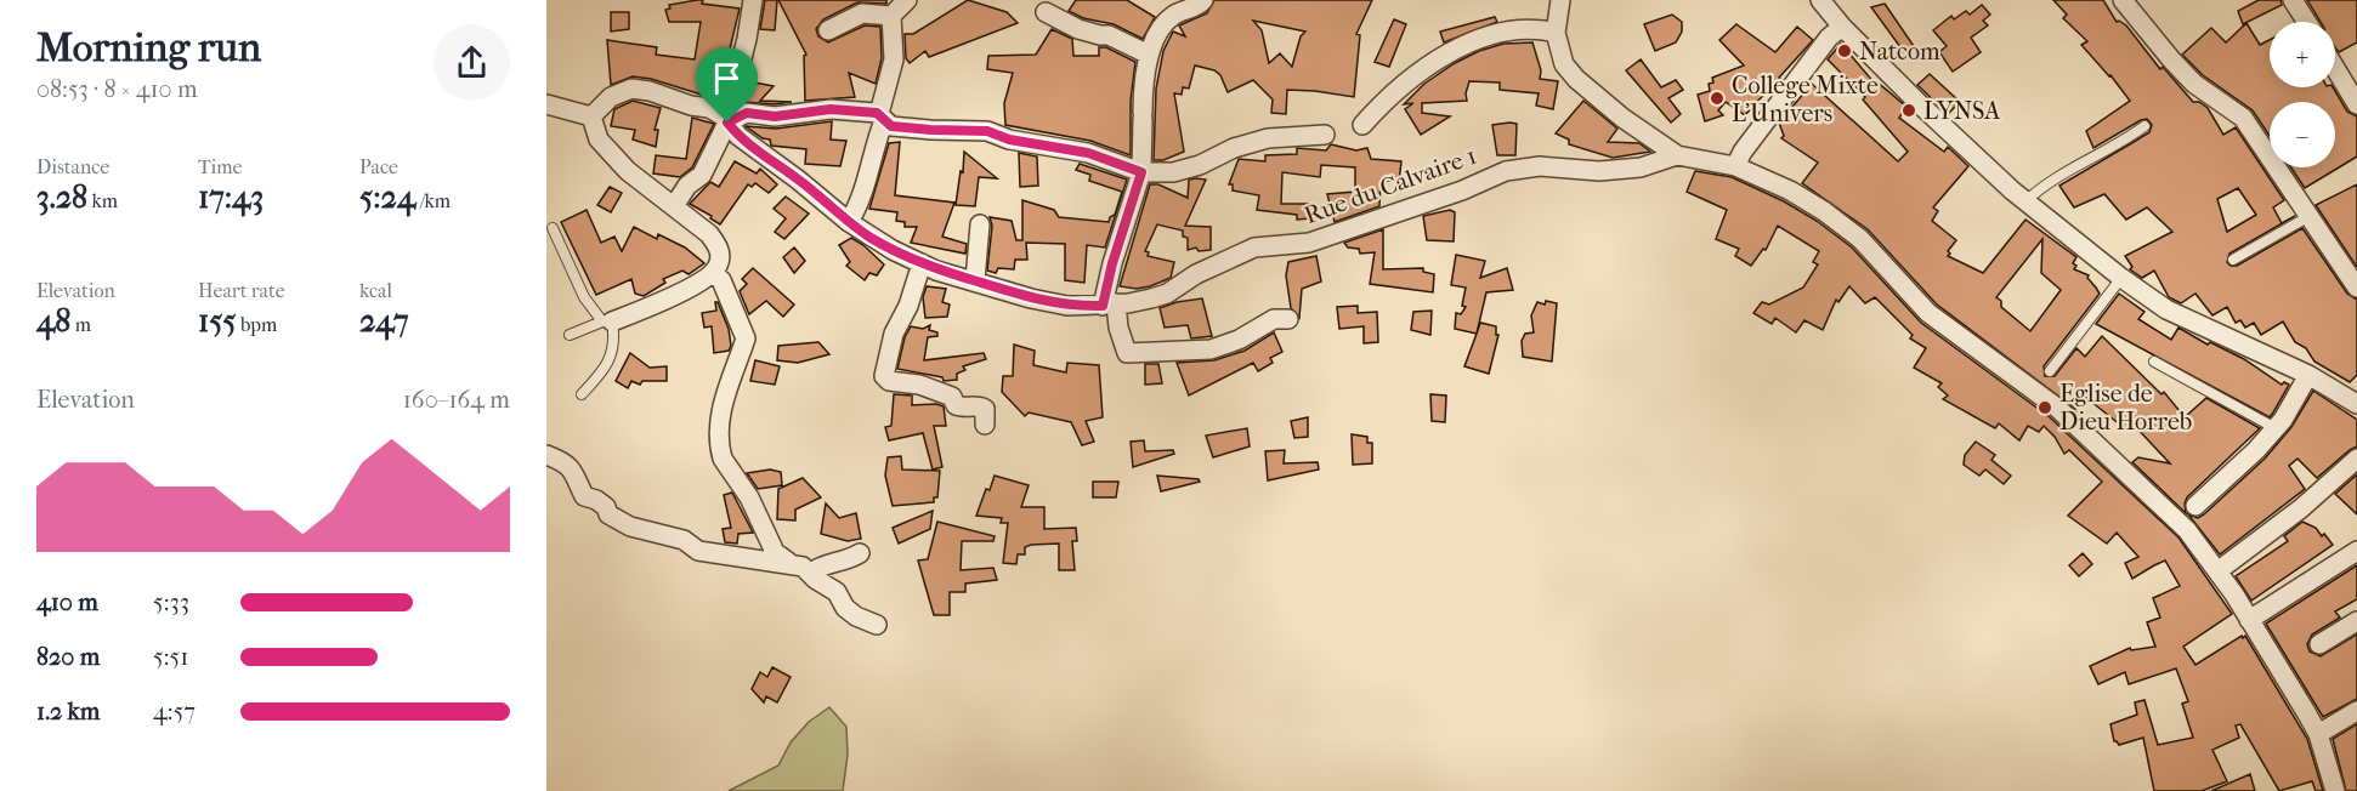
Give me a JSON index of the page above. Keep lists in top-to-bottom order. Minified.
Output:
{"streets":{"street":["Rue du Calvaire 1"]},"places":["Natcom","College Mixte L'Univers","LYNSA","Eglise de Dieu Horreb"],"page":{"heading":["Morning run","08:53 · 8 × 410 m"],"map_buttons":["+","−"],"stats":[["Distance","3.28 km"],["Time","17:43"],["Pace","5:24 /km"],["Elevation","48 m"],["Heart rate","155 bpm"],["kcal","247"]],"chart":["Elevation","160–164 m"],"list":[{"name":"410 m","note":"5:33"},{"name":"820 m","note":"5:51"},{"name":"1.2 km","note":"4:57"}]}}
